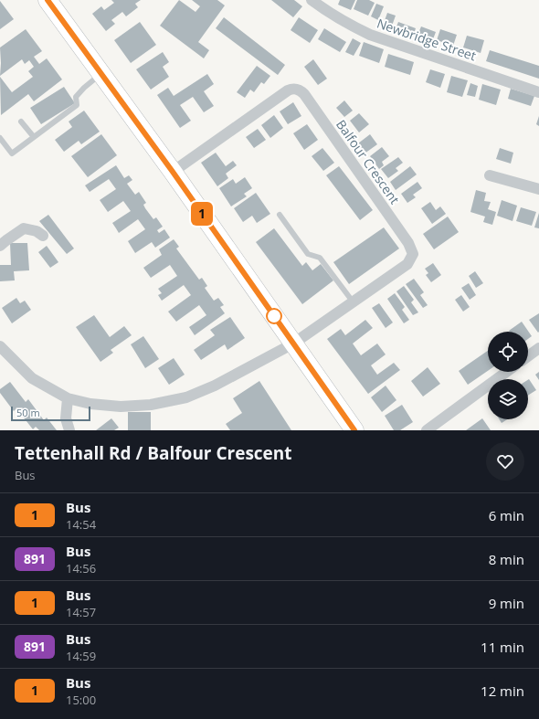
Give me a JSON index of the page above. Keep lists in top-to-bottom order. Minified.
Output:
{"streets":{"street":["Newbridge Street","Balfour Crescent"]},"lines":["bus line 1"],"scale_bar":"50 m","page":{"on_map":"1","scale":"50 m","heading":["Tettenhall Rd / Balfour Crescent","Bus"],"list":[{"mark":"1","name":"Bus","note":"14:54","value":"6 min"},{"mark":"891","name":"Bus","note":"14:56","value":"8 min"},{"mark":"1","name":"Bus","note":"14:57","value":"9 min"},{"mark":"891","name":"Bus","note":"14:59","value":"11 min"},{"mark":"1","name":"Bus","note":"15:00","value":"12 min"}]}}
